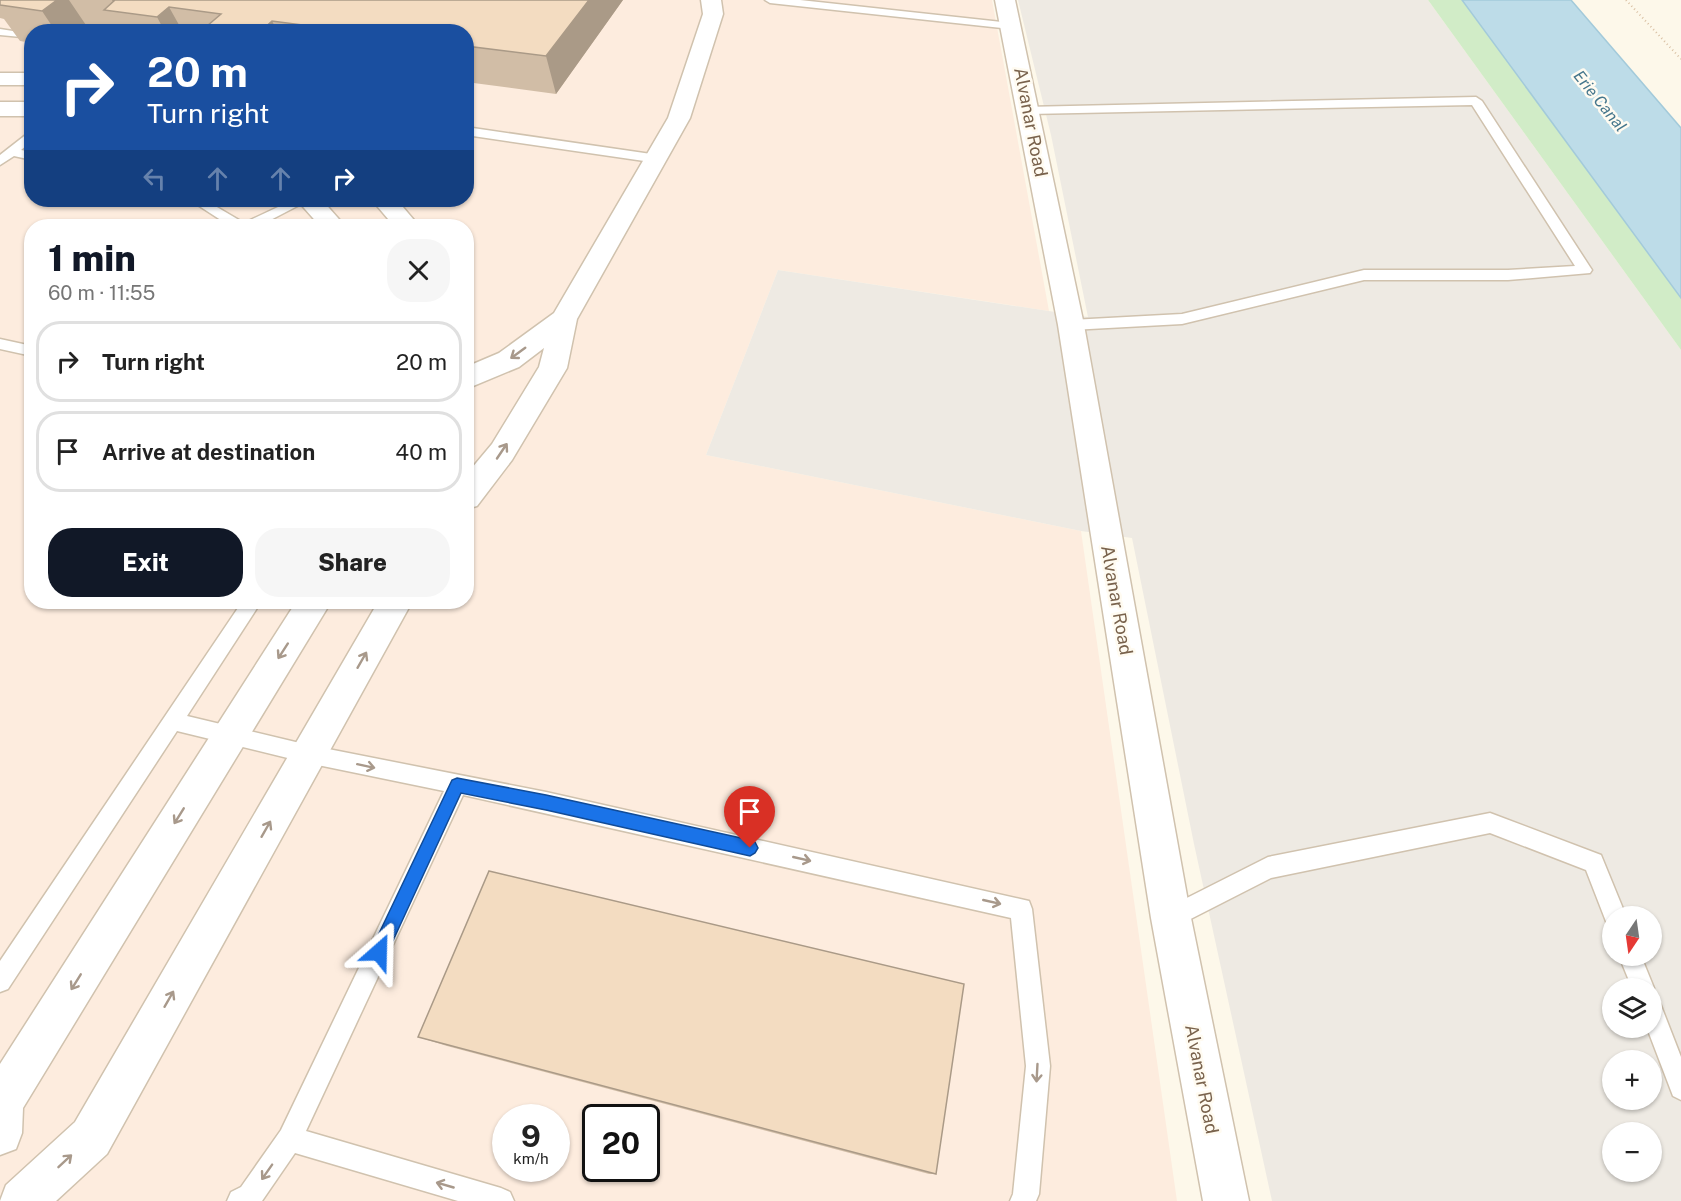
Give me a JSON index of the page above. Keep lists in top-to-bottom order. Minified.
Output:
{"streets":{"street":["Alvanar Road"]},"water":["Erie Canal"],"north":"bottom","page":{"turn":["20 m","Turn right"],"heading":["1 min","60 m · 11:55"],"list":[{"name":"Turn right","value":"20 m"},{"name":"Arrive at destination","value":"40 m"}],"buttons":["Exit","Share"],"map_buttons":["+","−"],"speed":"9 km/h","limit":"20"}}
